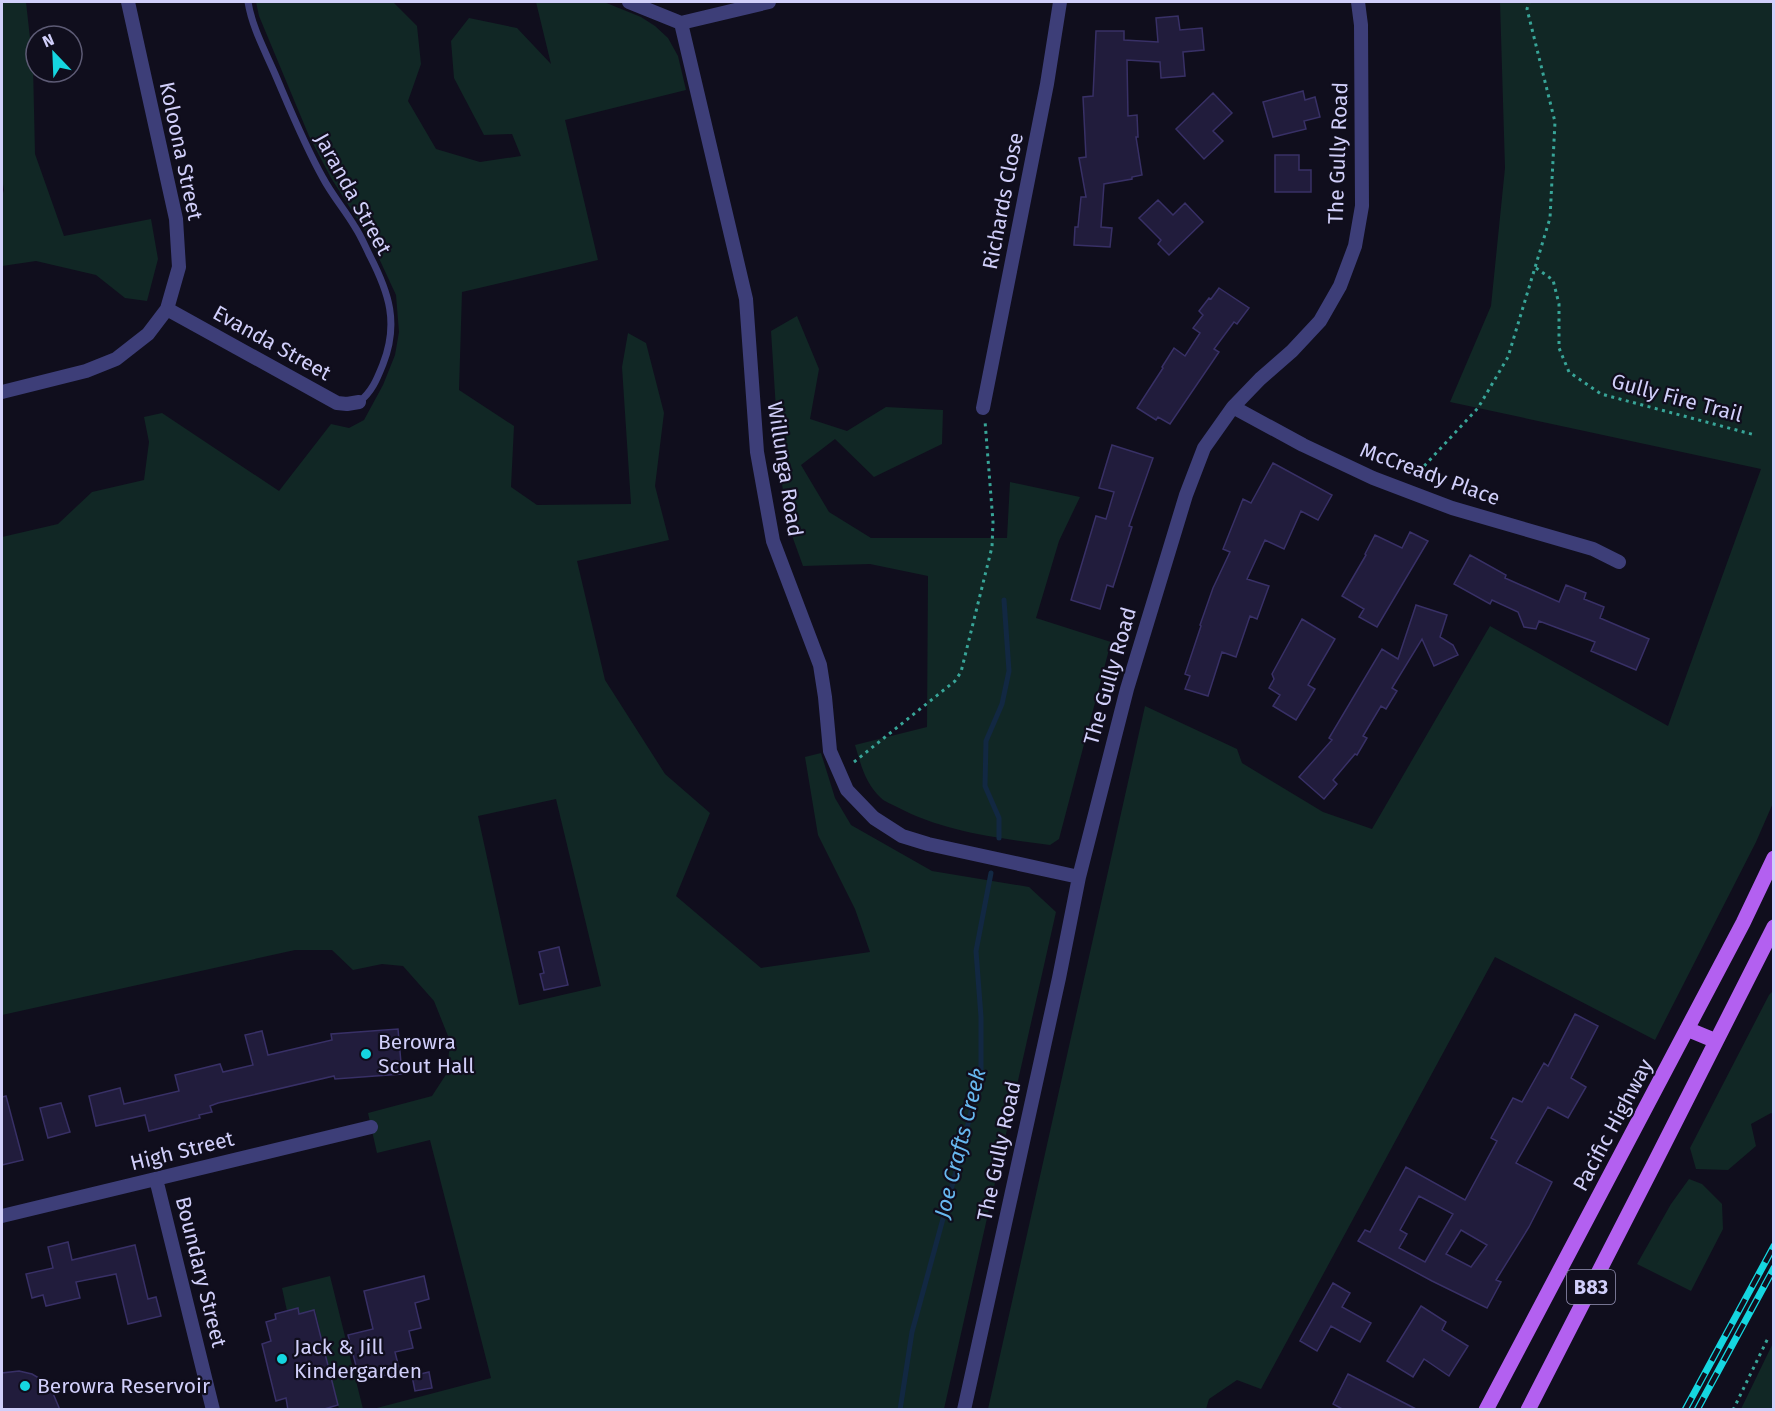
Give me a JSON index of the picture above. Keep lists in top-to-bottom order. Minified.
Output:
{"streets":{"main road":["Pacific Highway","B83"],"street":["Koloona Street","The Gully Road","Richards Close","Evanda Street","Willunga Road","McCready Place","High Street","Boundary Street"],"lane":["Jaranda Street"],"path":["Gully Fire Trail"]},"crossings":[["Koloona Street","Evanda Street"],["The Gully Road","Willunga Road"],["The Gully Road","McCready Place"],["Jaranda Street","Evanda Street"],["High Street","Boundary Street"]],"water":["Joe Crafts Creek"],"places":["Berowra Scout Hall","Jack & Jill Kindergarden","Berowra Reservoir"],"north":"top left"}
